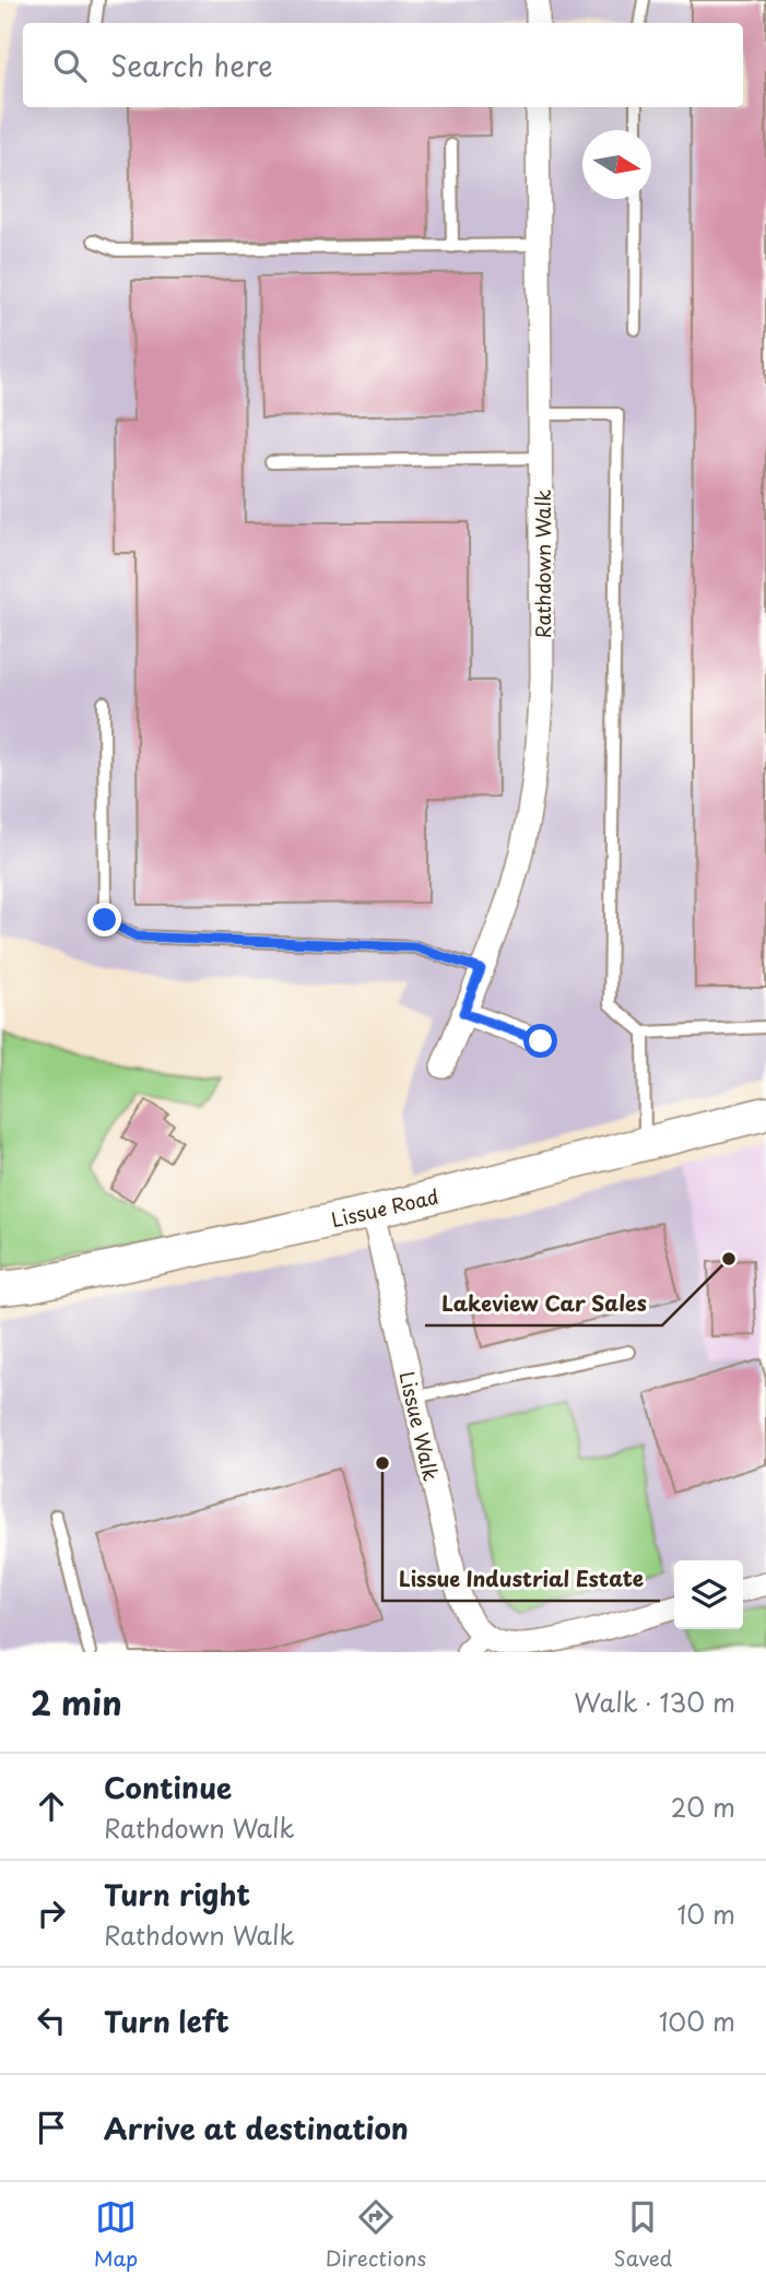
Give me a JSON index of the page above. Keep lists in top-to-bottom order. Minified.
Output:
{"streets":{"street":["Rathdown Walk","Lissue Road","Lissue Walk"]},"crossings":[["Lissue Road","Lissue Walk"]],"places":["Lakeview Car Sales","Lissue Industrial Estate"],"north":"right","page":{"search":"Search here","heading":["2 min","Walk · 130 m"],"list":[["Continue","Rathdown Walk","20 m"],["Turn right","Rathdown Walk","10 m"],["Turn left","100 m"],"Arrive at destination"],"nav":["Map","Directions","Saved"]}}
